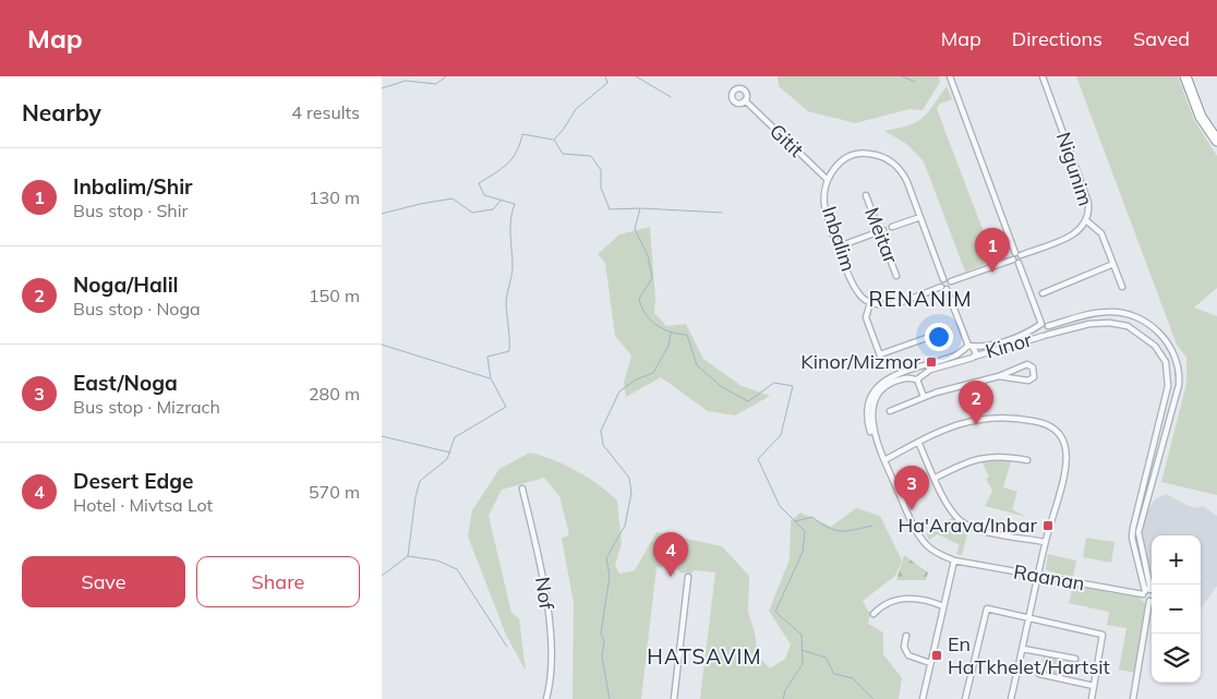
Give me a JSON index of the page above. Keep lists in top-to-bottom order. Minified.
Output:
{"streets":{"street":["Gitit","Nigunim","Meitar","Inbalim","Kinor","Raanan","Nof"]},"crossings":[["Gitit","Inbalim"],["Kinor","Raanan"]],"districts":["RENANIM","HATSAVIM"],"places":{"transit":["Kinor/Mizmor","Ha'Arava/Inbar","En HaTkhelet/Hartsit"]},"page":{"header":"Map","nav":["Map","Directions","Saved"],"heading":["Nearby","4 results"],"list":[{"mark":"1","name":"Inbalim/Shir","note":"Bus stop · Shir","value":"130 m"},{"mark":"2","name":"Noga/Halil","note":"Bus stop · Noga","value":"150 m"},{"mark":"3","name":"East/Noga","note":"Bus stop · Mizrach","value":"280 m"},{"mark":"4","name":"Desert Edge","note":"Hotel · Mivtsa Lot","value":"570 m"}],"pins":["1","2","3","4"],"map_buttons":["+","−"],"buttons":["Save","Share"]}}
